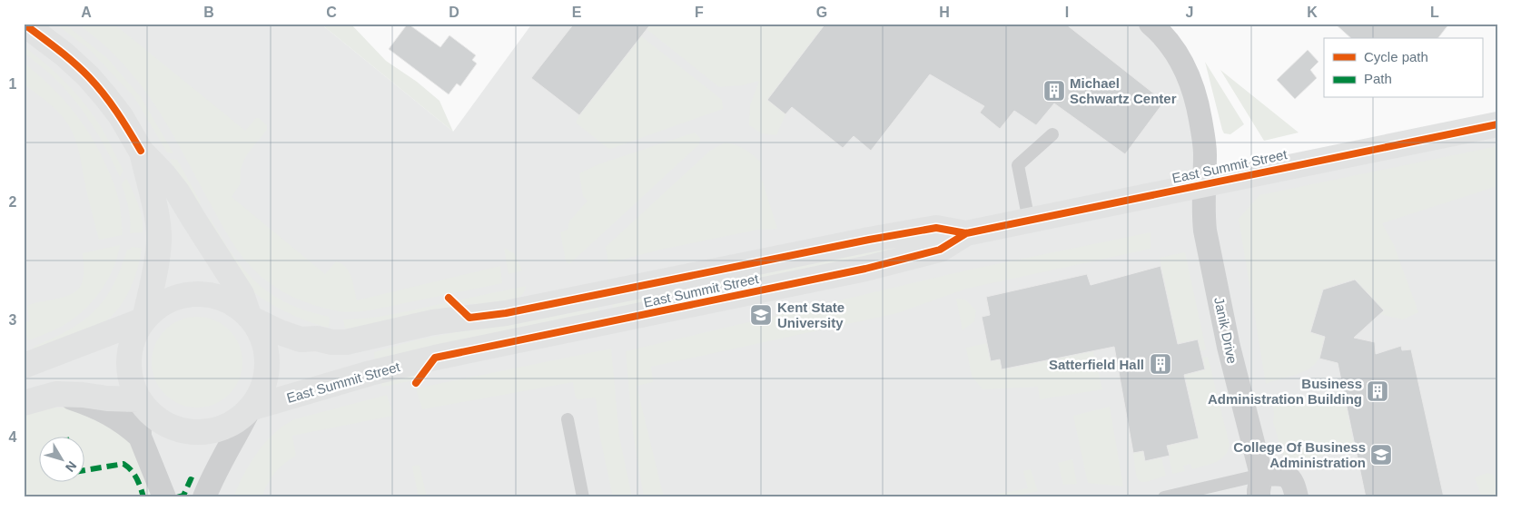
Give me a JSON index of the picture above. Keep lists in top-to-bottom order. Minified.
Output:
{"streets":{"main road":["East Summit Street"],"street":["Janik Drive"]},"crossings":[["East Summit Street","Janik Drive"]],"places":{"building":["Michael Schwartz Center","Satterfield Hall","Business Administration Building"],"school or university":["Kent State University","College Of Business Administration"]},"legend":["Cycle path","Path"],"north":"bottom right","grid":{"columns":["A","B","C","D","E","F","G","H","I","J","K","L"],"rows":["1","2","3","4"]}}
